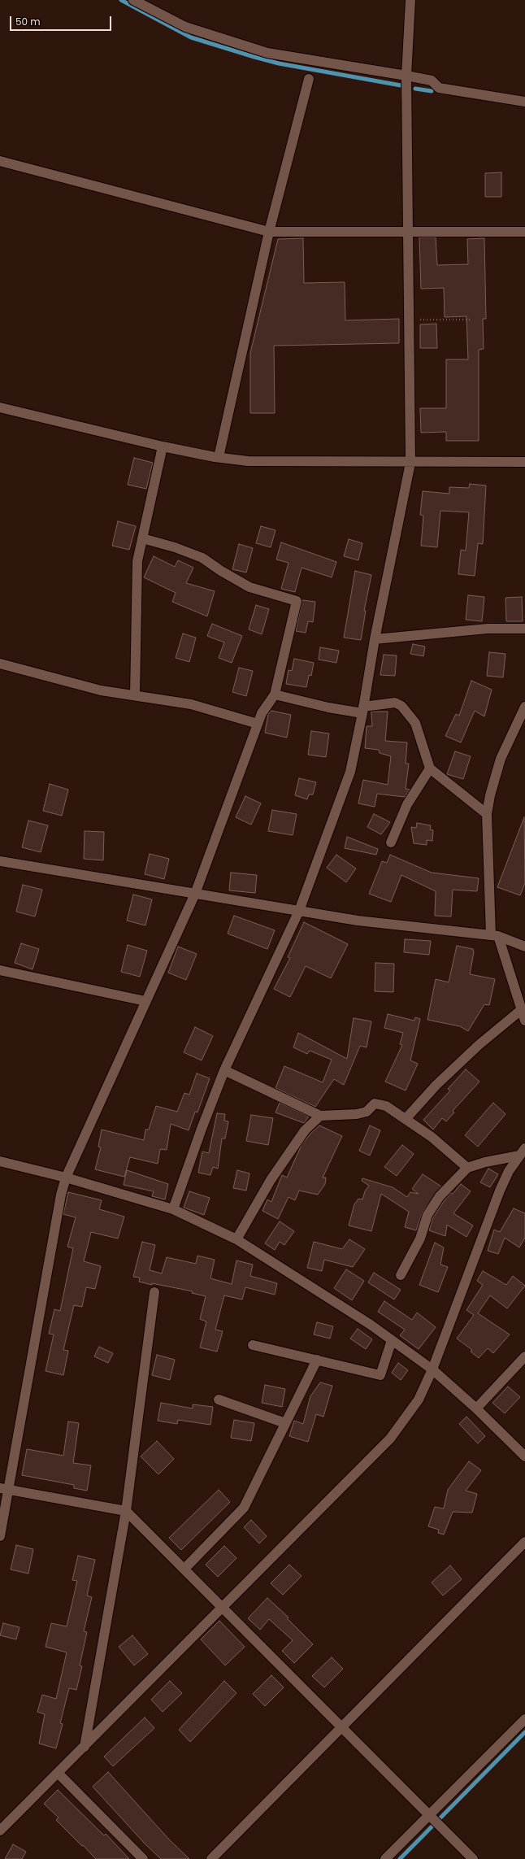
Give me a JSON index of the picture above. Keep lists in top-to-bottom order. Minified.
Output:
{"scale_bar":"50 m"}
